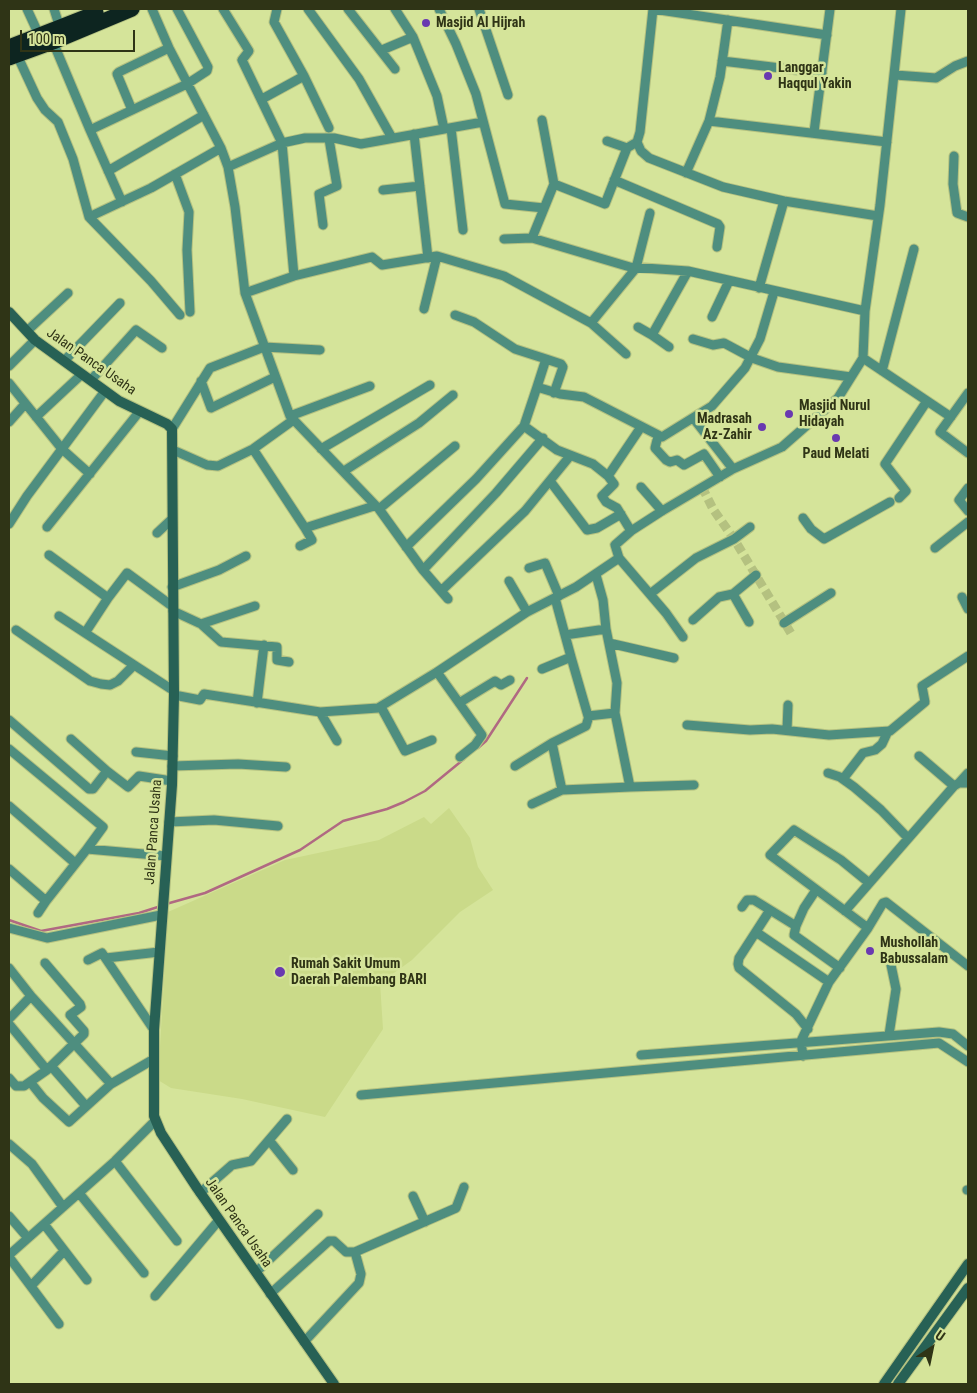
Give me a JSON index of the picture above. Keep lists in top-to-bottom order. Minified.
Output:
{"streets":{"street":["Jalan Panca Usaha"]},"places":["Masjid Al Hijrah","Langgar Haqqul Yakin","Masjid Nurul Hidayah","Madrasah Az-Zahir","Paud Melati","Mushollah Babussalam","Rumah Sakit Umum Daerah Palembang BARI"],"scale_bar":"100 m","north":"top right"}
